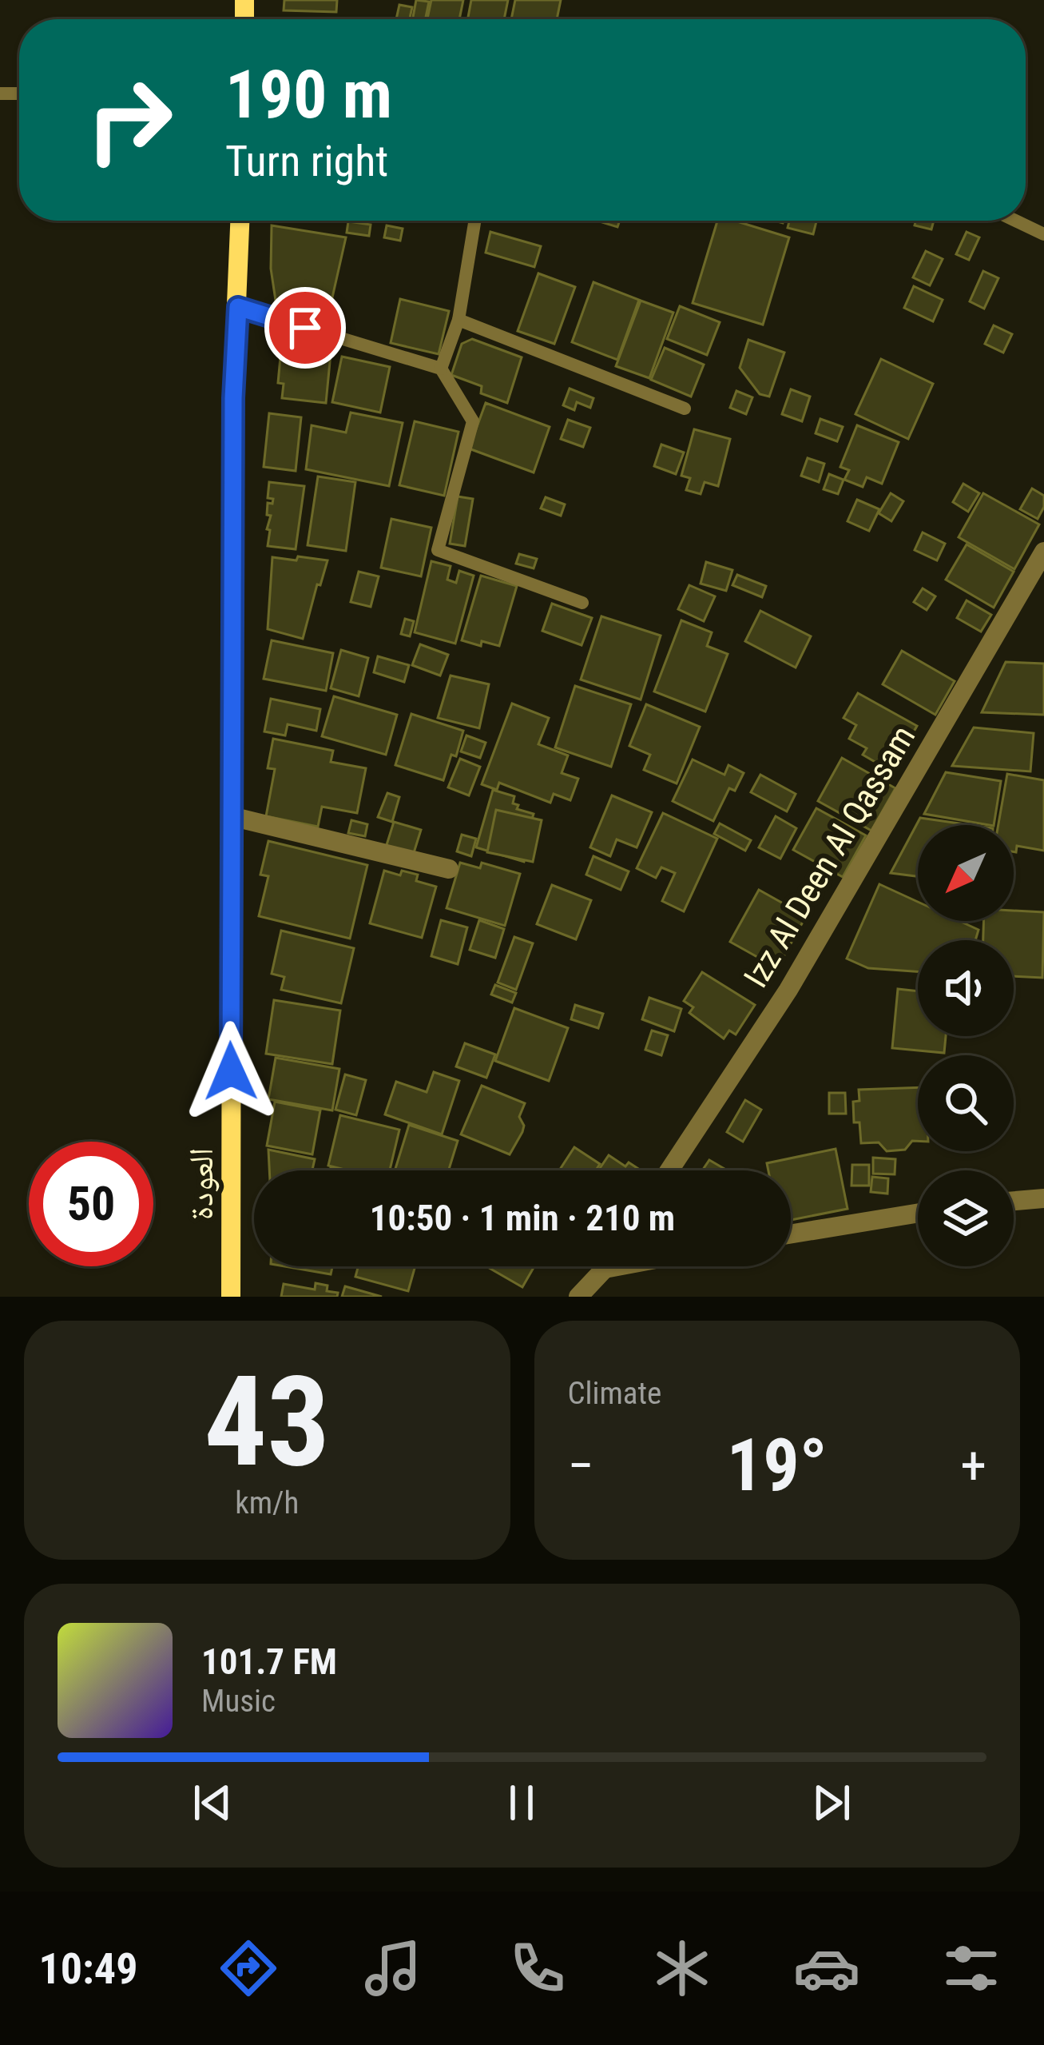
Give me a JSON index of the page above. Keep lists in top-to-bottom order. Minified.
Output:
{"streets":{"main road":["العودة"],"street":["Izz Al Deen Al Qassam"]},"north":"bottom left","page":{"turn":["190 m","Turn right"],"limit":"50","trip":"10:50 · 1 min · 210 m","tile":[["43","km/h"],"Climate"],"heat":["−","19°","+"],"song":["101.7 FM","Music"],"tabs":"10:49"}}
